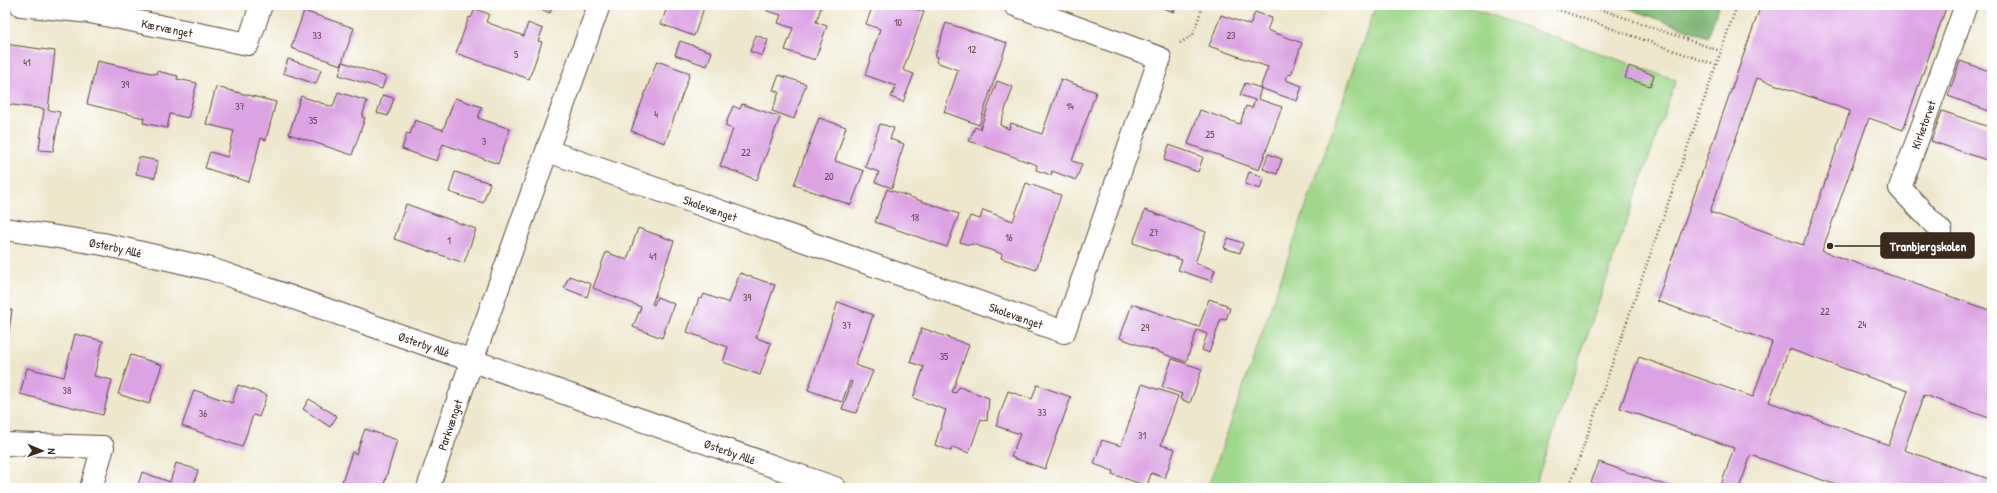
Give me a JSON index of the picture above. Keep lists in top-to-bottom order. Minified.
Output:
{"streets":{"street":["Kærvænget","Kirketorvet","Skolevænget","Østerby Allé","Parkvænget"]},"crossings":[["Østerby Allé","Parkvænget"]],"places":["Tranbjergskolen"],"house_numbers":["10","33","23","12","5","41","39","37","14","4","35","25","3","22","20","18","27","16","1","41","39","22","24","37","29","35","38","33","36","31"],"north":"right"}
